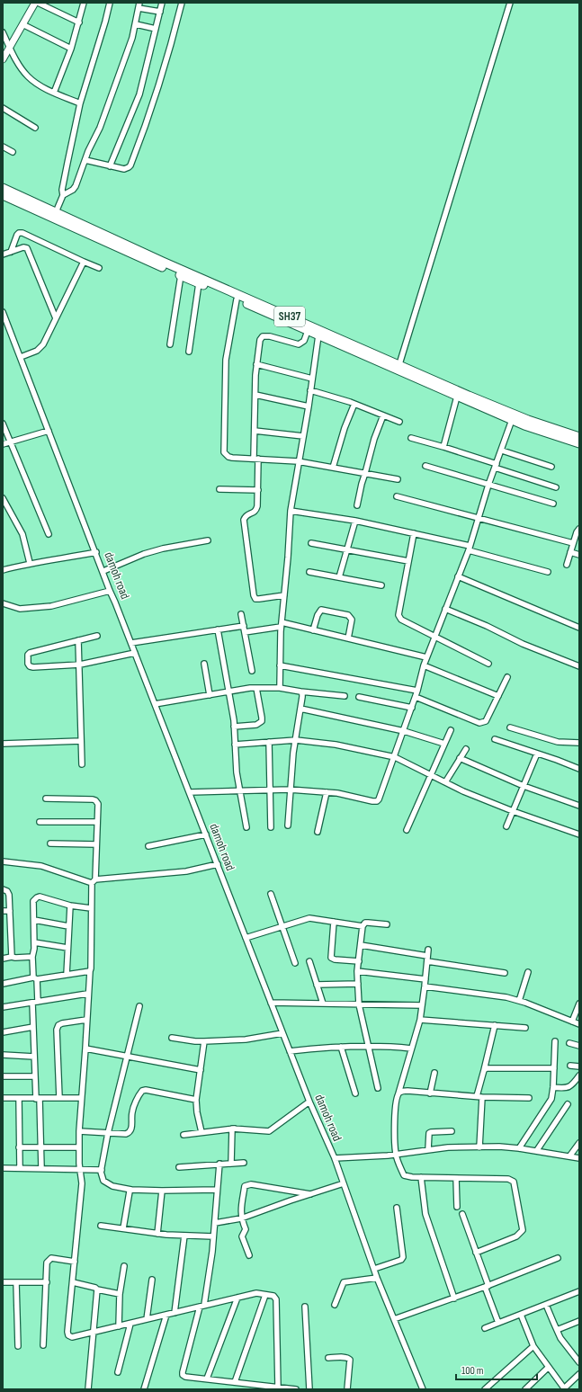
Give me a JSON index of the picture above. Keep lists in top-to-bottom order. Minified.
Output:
{"streets":{"main road":["SH37"],"street":["damoh road"]},"scale_bar":"100 m"}
